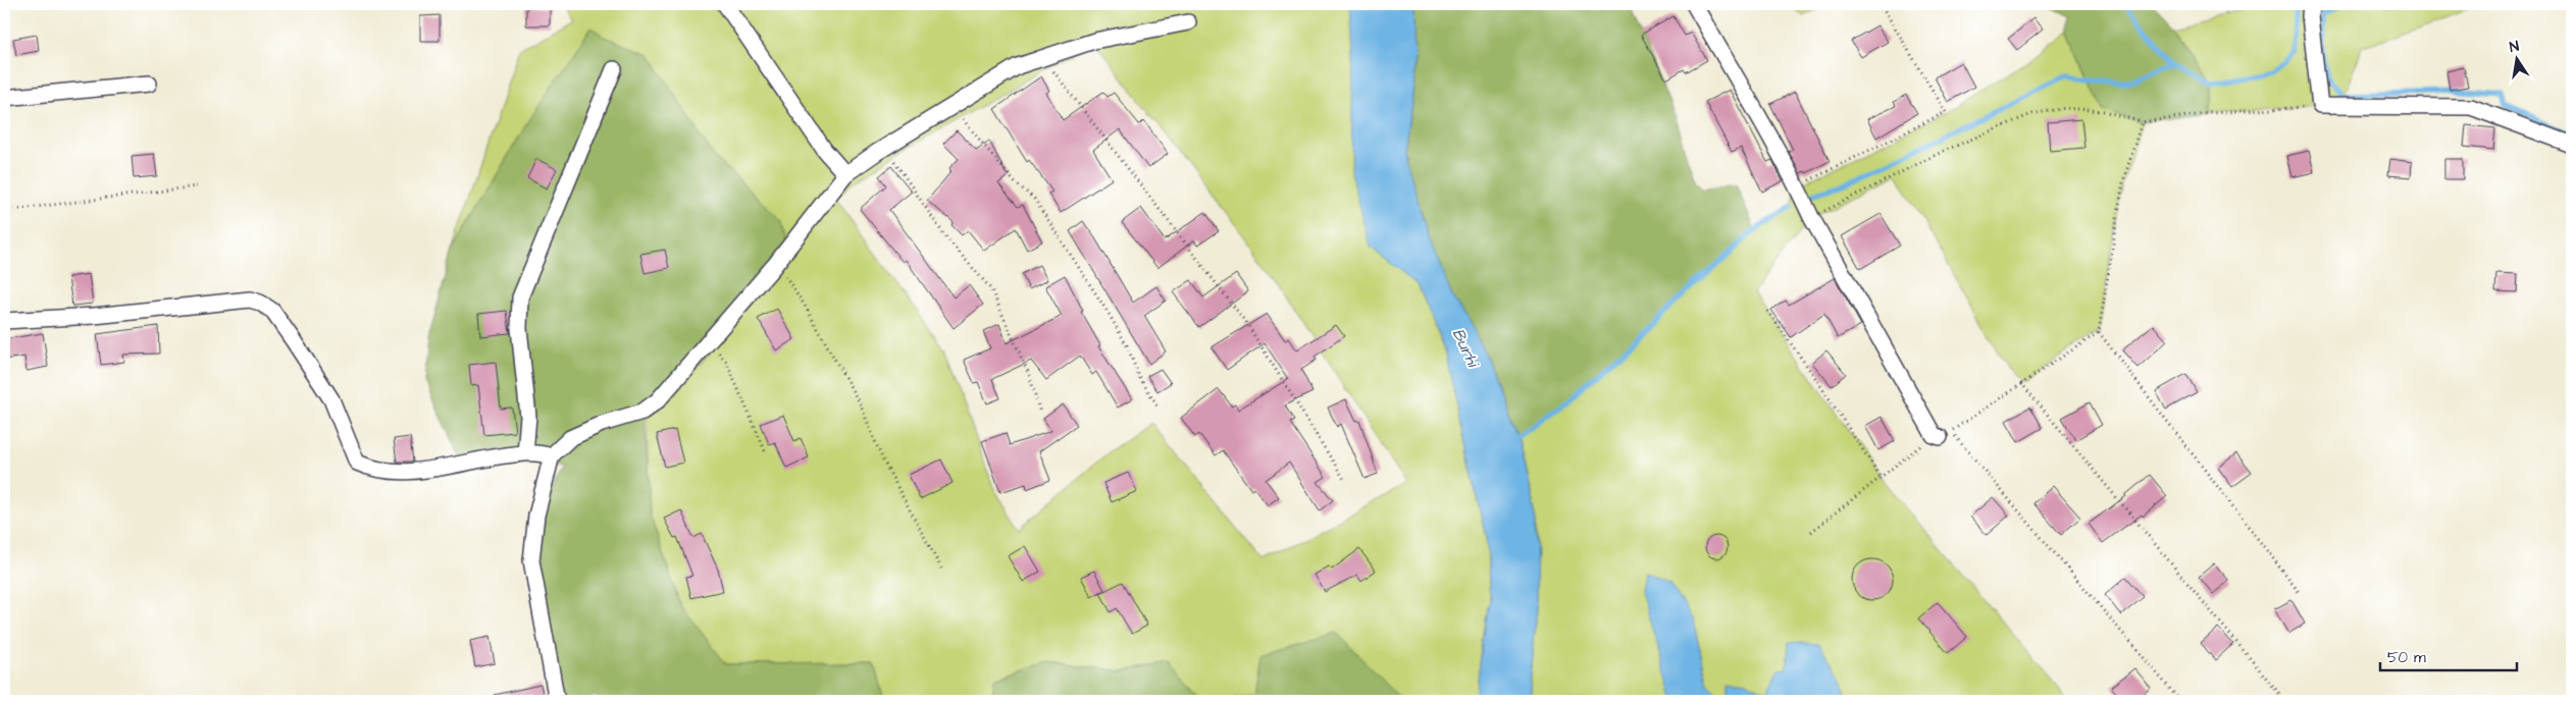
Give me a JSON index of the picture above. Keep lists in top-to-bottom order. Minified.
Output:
{"water":["Burhi"],"scale_bar":"50 m","north":"top"}
